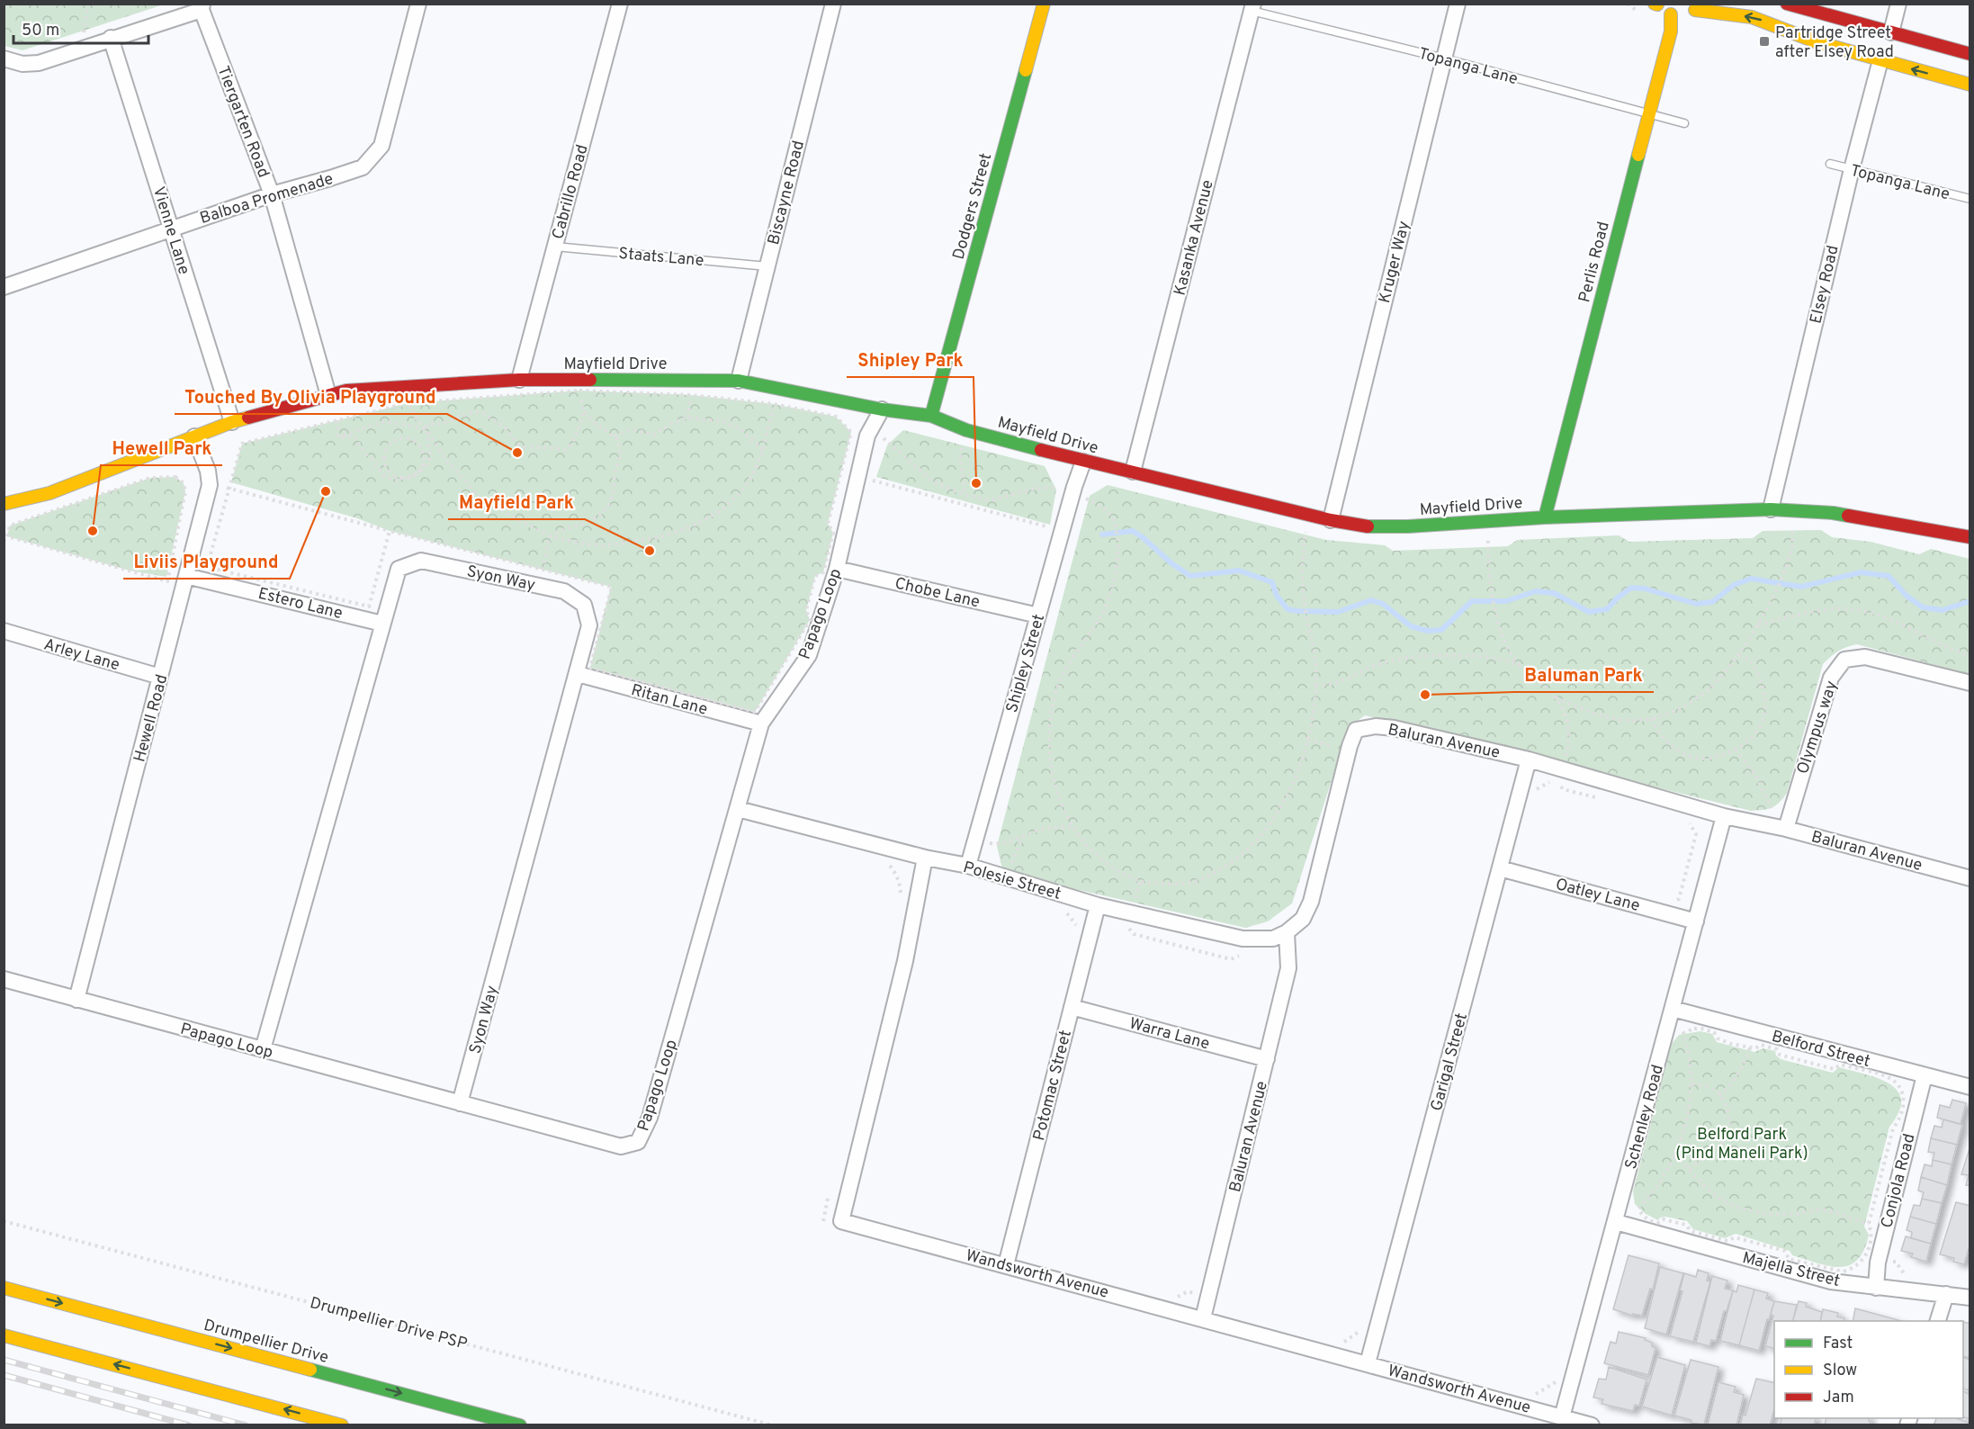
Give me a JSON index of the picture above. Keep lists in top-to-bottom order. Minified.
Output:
{"streets":{"street":["Tiergarten Road","Cabrillo Road","Biscayne Road","Balboa Promenade","Dodgers Street","Vienne Lane","Kasanka Avenue","Kruger Way","Perlis Road","Elsey Road","Mayfield Drive","Syon Way","Chobe Lane","Estero Lane","Papago Loop","Arley Lane","Shipley Street","Ritan Lane","Hewell Road","Olympus way","Baluran Avenue","Polesie Street","Oatley Lane","Warra Lane","Belford Street","Garigal Street","Potomac Street","Schenley Road","Conjola Road","Majella Street","Wandsworth Avenue","Drumpellier Drive"],"lane":["Topanga Lane","Staats Lane"],"path":["Drumpellier Drive PSP"]},"crossings":[["Topanga Lane","Kasanka Avenue"],["Topanga Lane","Kruger Way"],["Topanga Lane","Perlis Road"],["Topanga Lane","Elsey Road"],["Tiergarten Road","Balboa Promenade"],["Tiergarten Road","Mayfield Drive"],["Cabrillo Road","Staats Lane"],["Cabrillo Road","Mayfield Drive"],["Biscayne Road","Staats Lane"],["Biscayne Road","Mayfield Drive"],["Balboa Promenade","Vienne Lane"],["Dodgers Street","Mayfield Drive"],["Vienne Lane","Mayfield Drive"],["Kasanka Avenue","Mayfield Drive"],["Kruger Way","Mayfield Drive"],["Perlis Road","Mayfield Drive"],["Elsey Road","Mayfield Drive"],["Mayfield Drive","Papago Loop"],["Mayfield Drive","Shipley Street"],["Mayfield Drive","Hewell Road"],["Syon Way","Estero Lane"],["Syon Way","Papago Loop"],["Syon Way","Ritan Lane"],["Chobe Lane","Papago Loop"],["Chobe Lane","Shipley Street"],["Estero Lane","Hewell Road"],["Papago Loop","Ritan Lane"],["Papago Loop","Hewell Road"],["Papago Loop","Polesie Street"],["Arley Lane","Hewell Road"],["Shipley Street","Polesie Street"],["Olympus way","Baluran Avenue"],["Baluran Avenue","Polesie Street"],["Baluran Avenue","Warra Lane"],["Baluran Avenue","Garigal Street"],["Baluran Avenue","Schenley Road"],["Baluran Avenue","Wandsworth Avenue"],["Polesie Street","Potomac Street"],["Polesie Street","Wandsworth Avenue"],["Oatley Lane","Garigal Street"],["Oatley Lane","Schenley Road"],["Warra Lane","Potomac Street"],["Belford Street","Schenley Road"],["Belford Street","Conjola Road"],["Garigal Street","Wandsworth Avenue"],["Potomac Street","Wandsworth Avenue"],["Schenley Road","Majella Street"],["Schenley Road","Wandsworth Avenue"],["Conjola Road","Majella Street"]],"parks":["Belford Park (Pind Maneli Park)"],"places":{"transit":["Partridge Street after Elsey Road"],"other":["Touched By Olivia Playground","Shipley Park","Liviis Playground","Hewell Park","Mayfield Park","Baluman Park"]},"legend":["Fast","Slow","Jam"],"scale_bar":"50 m"}
